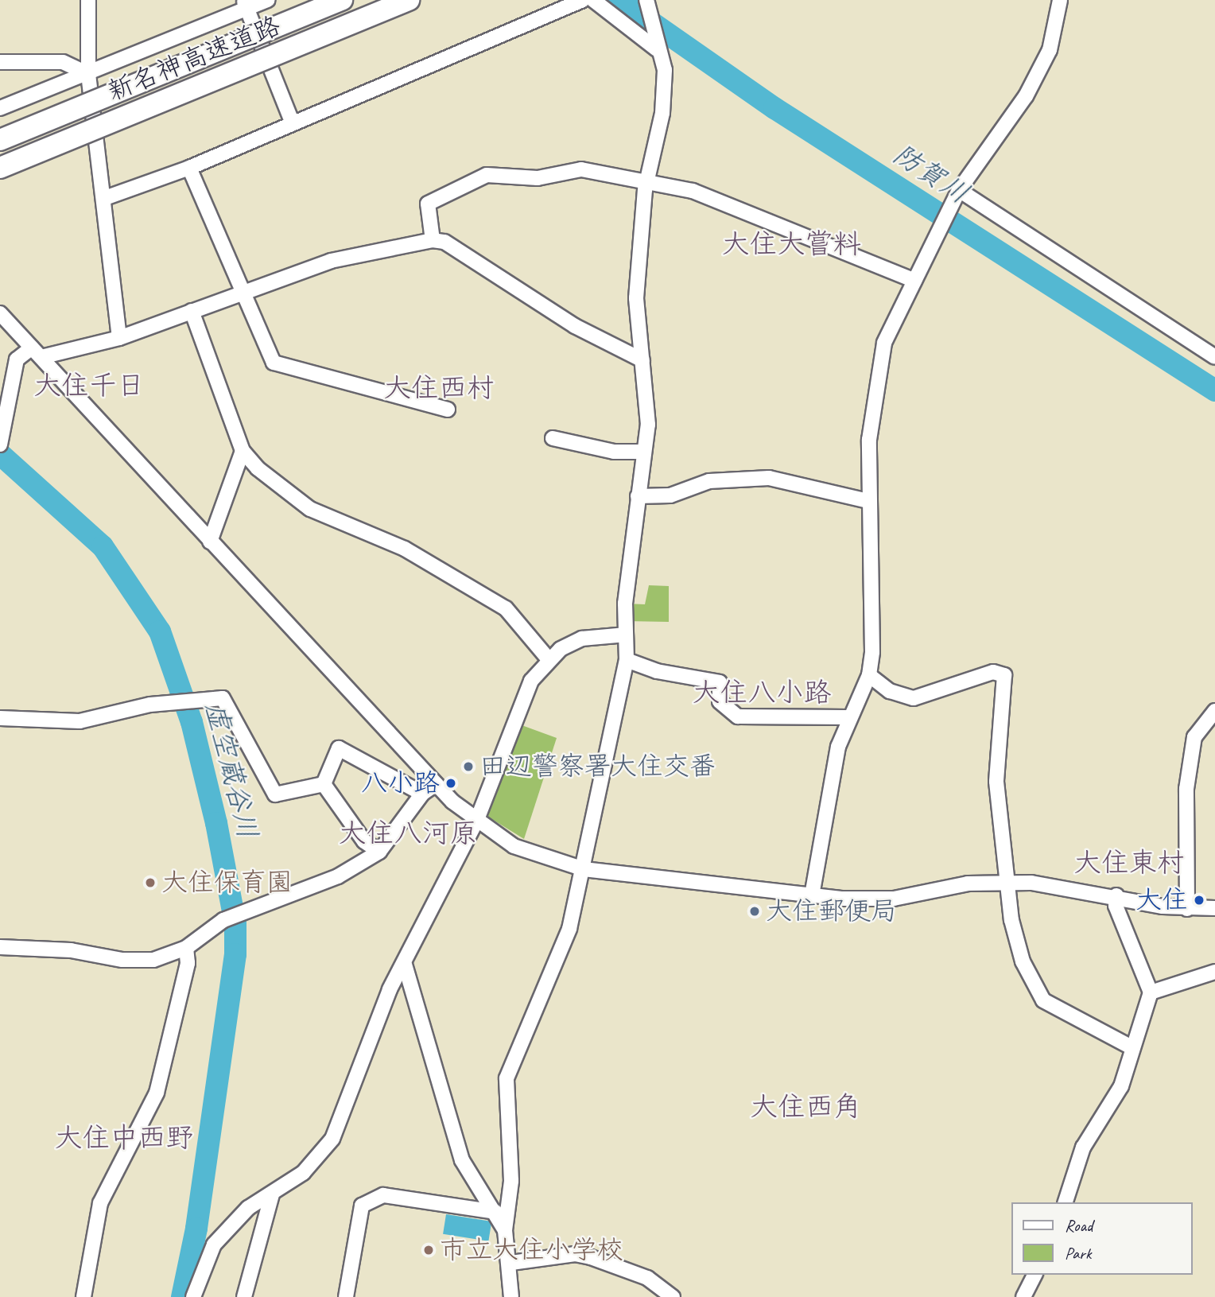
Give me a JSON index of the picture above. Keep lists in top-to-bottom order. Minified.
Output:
{"streets":{"highway":["新名神高速道路"]},"districts":["大住大嘗料","大住千日","大住西村","大住八小路","大住八河原","大住東村","大住西角","大住中西野"],"water":["防賀川","虚空蔵谷川"],"places":["田辺警察署大住交番","八小路","大住保育園","大住","大住郵便局","市立大住小学校"],"legend":["Road","Park"]}
